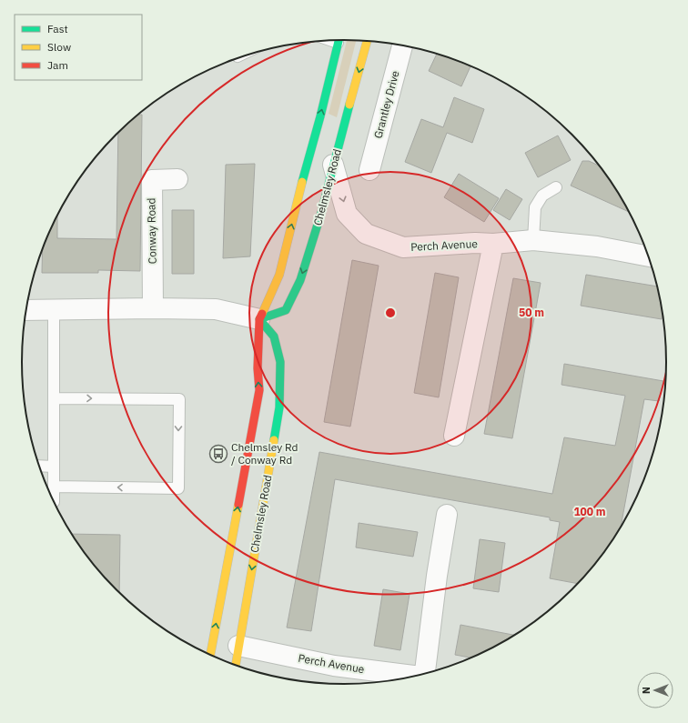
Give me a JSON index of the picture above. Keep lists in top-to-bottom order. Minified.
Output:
{"streets":{"street":["Grantley Drive","Chelmsley Road","Conway Road","Perch Avenue"]},"crossings":[["Chelmsley Road","Perch Avenue"]],"places":{"bus stop":["Chelmsley Rd / Conway Rd"]},"legend":["Fast","Slow","Jam"],"north":"left","rings":["50 m","100 m"]}
